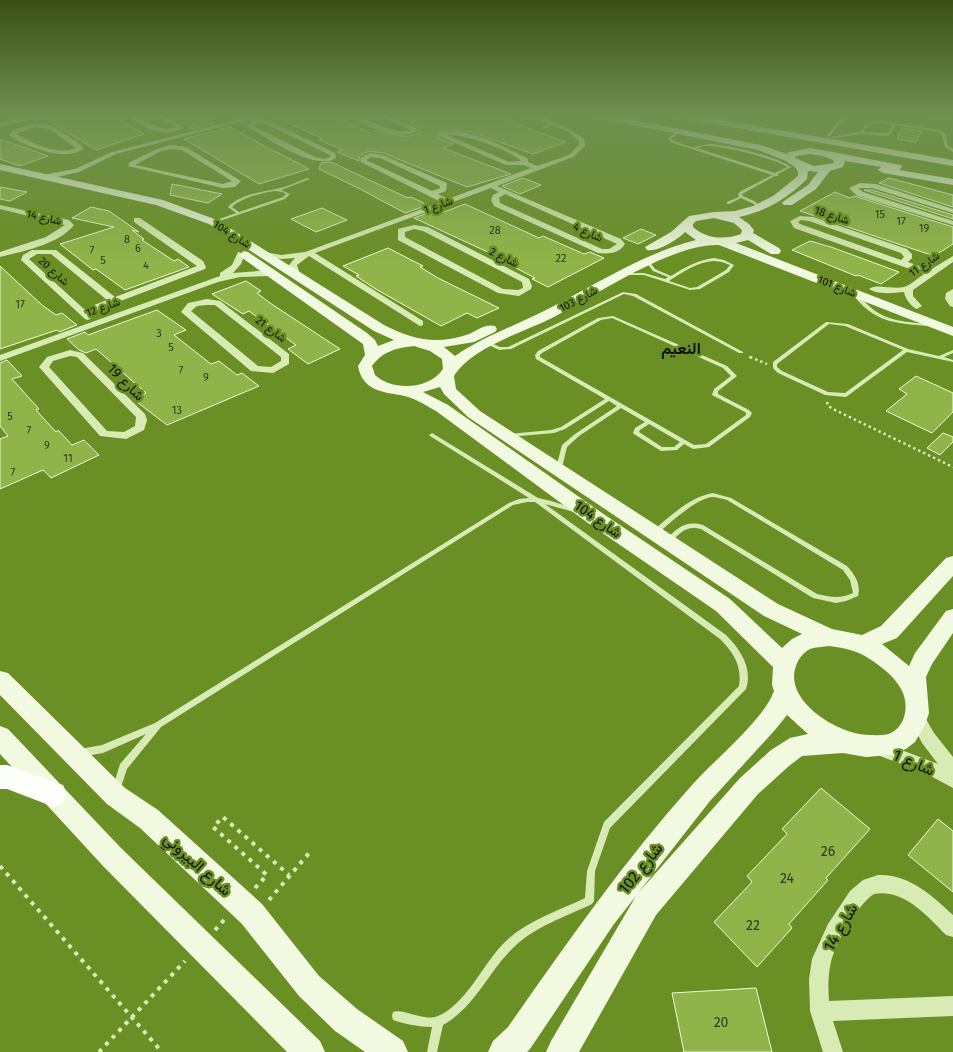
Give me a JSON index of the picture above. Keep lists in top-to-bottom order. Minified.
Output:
{"streets":{"street":["شارع 1","شارع 18","شارع 14","شارع 4","شارع 104","شارع 2","شارع 11","شارع 20","شارع 101","شارع 103","شارع 12","شارع 21","شارع 19","شارع البيروني","شارع 102"]},"crossings":[["شارع 1","شارع 4"],["شارع 1","شارع 104"],["شارع 1","شارع 2"],["شارع 1","شارع 102"],["شارع 18","شارع 11"],["شارع 104","شارع 103"],["شارع 104","شارع 12"],["شارع 104","شارع 102"],["شارع 11","شارع 101"],["شارع 20","شارع 12"],["شارع 101","شارع 103"]],"districts":["النعيم"],"house_numbers":["15","17","19","28","8","6","7","22","5","4","17","3","5","7","9","13","5","7","9","11","7","26","24","22","20"]}
